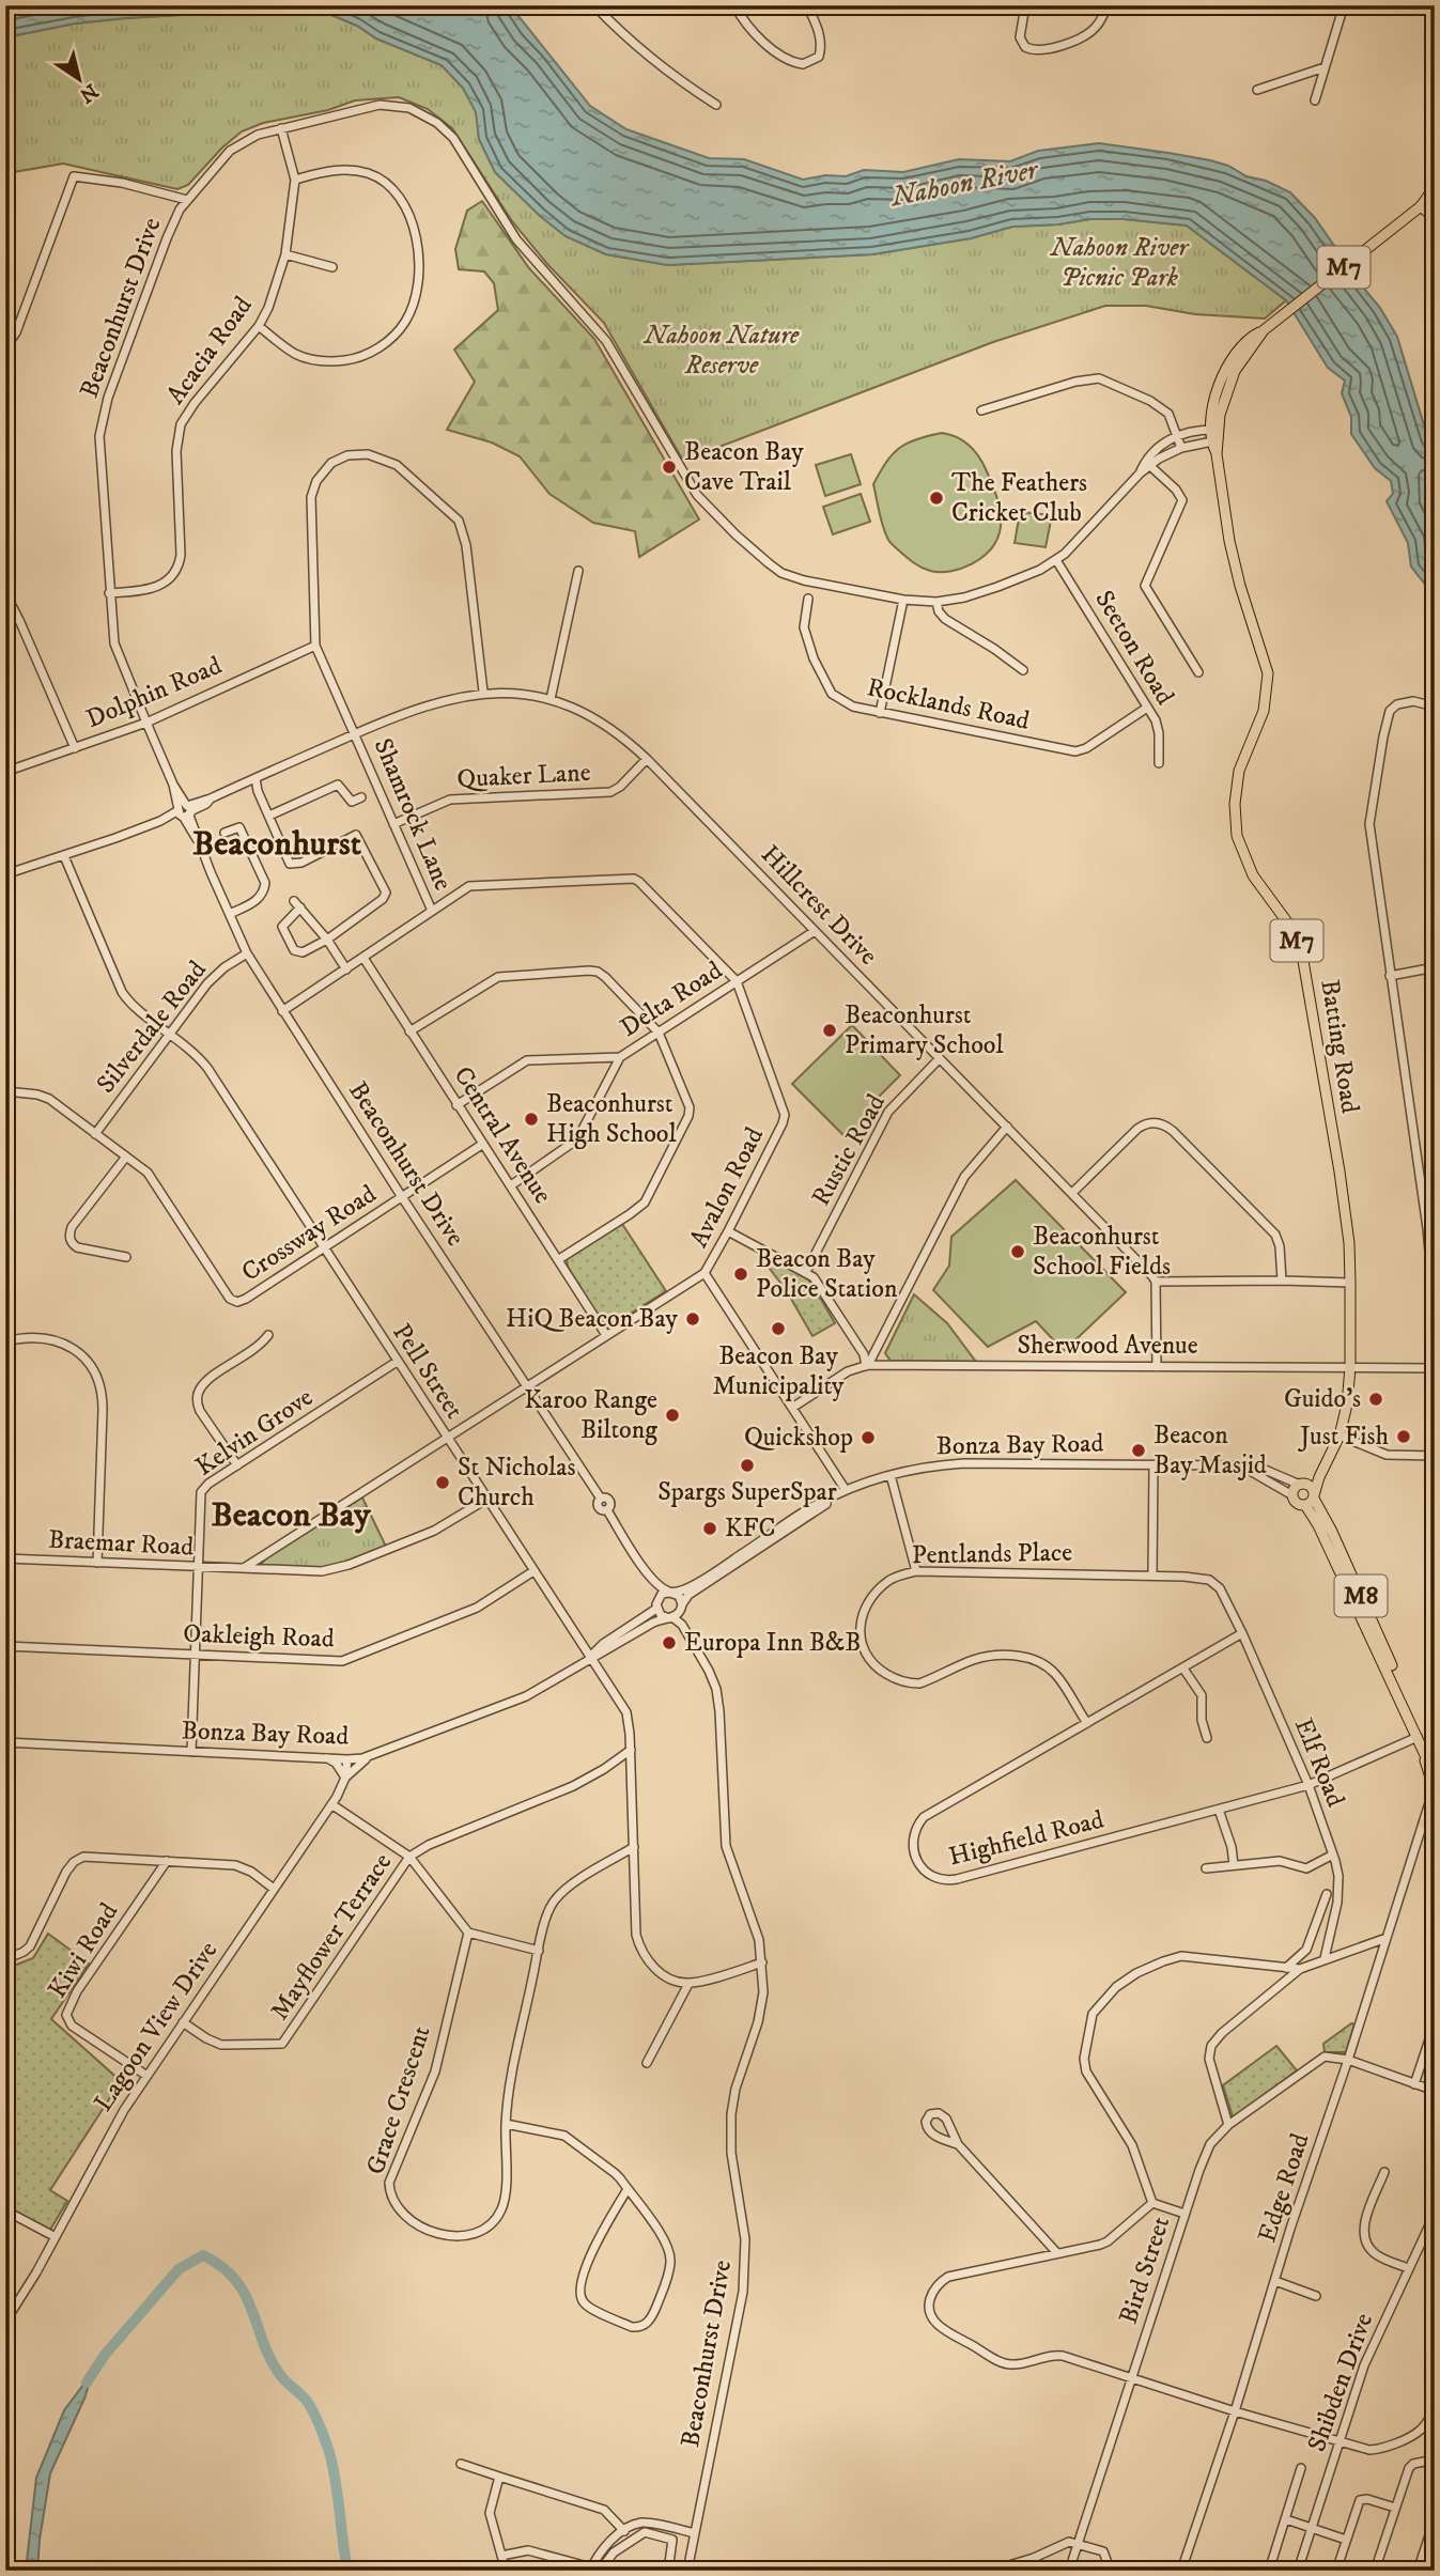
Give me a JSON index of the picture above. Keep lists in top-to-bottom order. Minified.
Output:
{"streets":{"main road":["M7","Batting Road","M8"],"street":["Beaconhurst Drive","Acacia Road","Seeton Road","Dolphin Road","Rocklands Road","Quaker Lane","Shamrock Lane","Hillcrest Drive","Delta Road","Silverdale Road","Central Avenue","Rustic Road","Avalon Road","Crossway Road","Sherwood Avenue","Pell Street","Kelvin Grove","Bonza Bay Road","Braemar Road","Pentlands Place","Oakleigh Road","Elf Road","Highfield Road","Mayflower Terrace","Kiwi Road","Lagoon View Drive","Grace Crescent","Edge Road","Bird Street","Shibden Drive"]},"crossings":[["M7","Beaconhurst Drive"],["M7","Batting Road"],["Beaconhurst Drive","Acacia Road"],["Beaconhurst Drive","Seeton Road"],["Beaconhurst Drive","Dolphin Road"],["Beaconhurst Drive","Hillcrest Drive"],["Beaconhurst Drive","Silverdale Road"],["Beaconhurst Drive","Batting Road"],["Beaconhurst Drive","Avalon Road"],["Beaconhurst Drive","Crossway Road"],["Beaconhurst Drive","Bonza Bay Road"],["Seeton Road","Rocklands Road"],["Dolphin Road","Shamrock Lane"],["Quaker Lane","Shamrock Lane"],["Quaker Lane","Hillcrest Drive"],["Shamrock Lane","Hillcrest Drive"],["Shamrock Lane","Avalon Road"],["Hillcrest Drive","Delta Road"],["Hillcrest Drive","Rustic Road"],["Hillcrest Drive","Pell Street"],["Delta Road","Central Avenue"],["Delta Road","Avalon Road"],["Silverdale Road","Pell Street"],["Batting Road","Sherwood Avenue"],["Batting Road","Bonza Bay Road"],["Batting Road","M8"],["Central Avenue","Avalon Road"],["Central Avenue","Crossway Road"],["Avalon Road","Pell Street"],["Avalon Road","Braemar Road"],["Crossway Road","Pell Street"],["Pell Street","Kelvin Grove"],["Pell Street","Bonza Bay Road"],["Pell Street","Braemar Road"],["Pell Street","Oakleigh Road"],["Pell Street","Mayflower Terrace"],["Pell Street","Grace Crescent"],["Kelvin Grove","Bonza Bay Road"],["Kelvin Grove","Braemar Road"],["Kelvin Grove","Oakleigh Road"],["Bonza Bay Road","M8"],["Bonza Bay Road","Lagoon View Drive"],["Pentlands Place","Elf Road"],["Pentlands Place","Highfield Road"],["M8","Highfield Road"],["M8","Edge Road"],["Elf Road","Highfield Road"],["Mayflower Terrace","Lagoon View Drive"],["Kiwi Road","Lagoon View Drive"],["Edge Road","Bird Street"]],"districts":["Beaconhurst","Beacon Bay"],"water":["Nahoon River"],"parks":["Nahoon River Picnic Park","Nahoon Nature Reserve"],"places":["Beacon Bay Cave Trail","The Feathers Cricket Club","Beaconhurst Primary School","Beaconhurst High School","Beaconhurst School Fields","Beacon Bay Police Station","HiQ Beacon Bay","Beacon Bay Municipality","Guido's","Karoo Range Biltong","Just Fish","Quickshop","Beacon Bay Masjid","Spargs SuperSpar","St Nicholas Church","KFC","Europa Inn B&B"],"north":"bottom right"}
